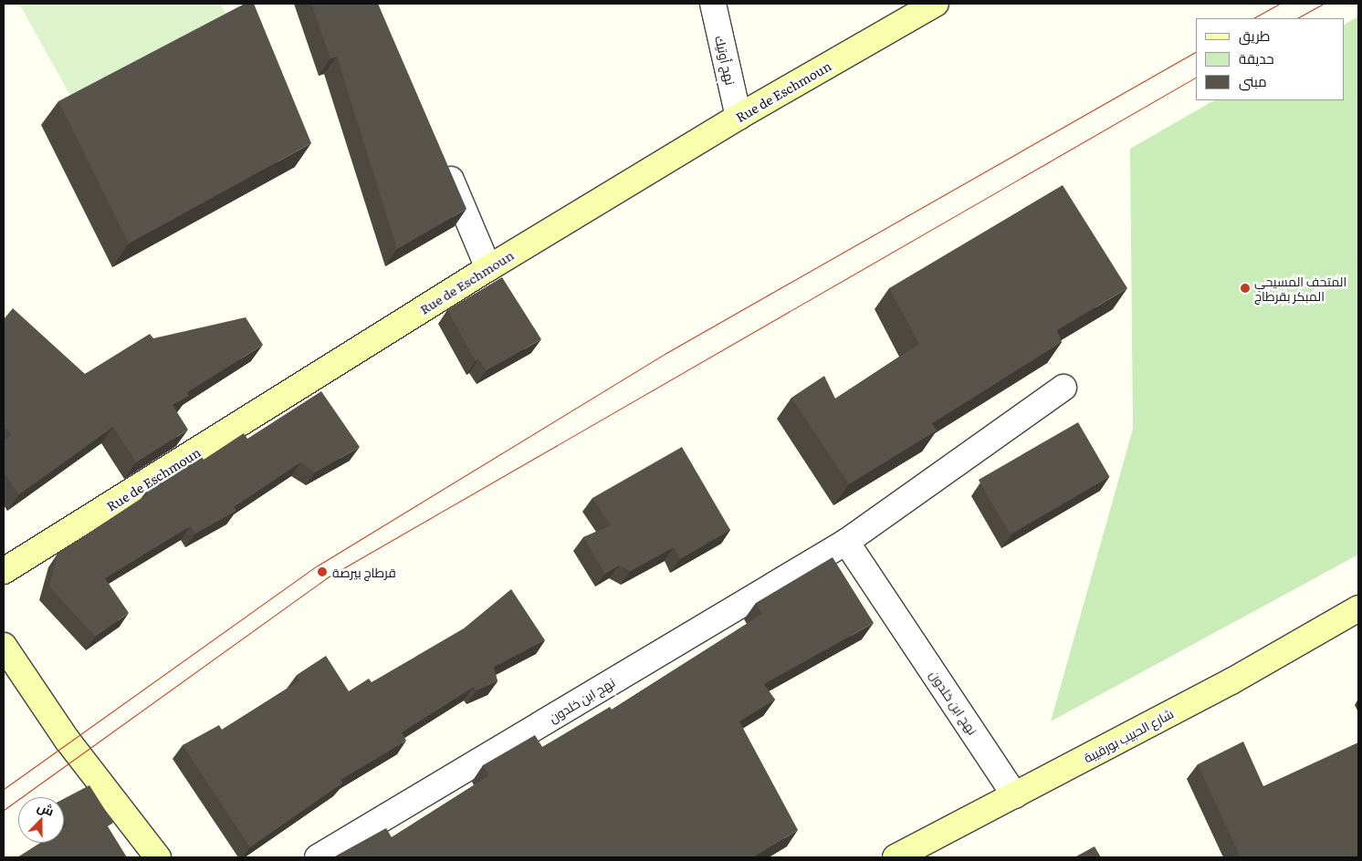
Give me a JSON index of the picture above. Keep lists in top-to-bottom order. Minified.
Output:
{"streets":{"street":["نهج أوتيك","Rue de Eschmoun","نهج ابن خلدون","شارع الحبيب بورقيبة"]},"crossings":[["نهج أوتيك","Rue de Eschmoun"],["نهج ابن خلدون","شارع الحبيب بورقيبة"]],"places":["المتحف المسيحي المبكر بقرطاج","قرطاج بيرصة"],"legend":["طريق","حديقة","مبنى"],"north":"top"}
